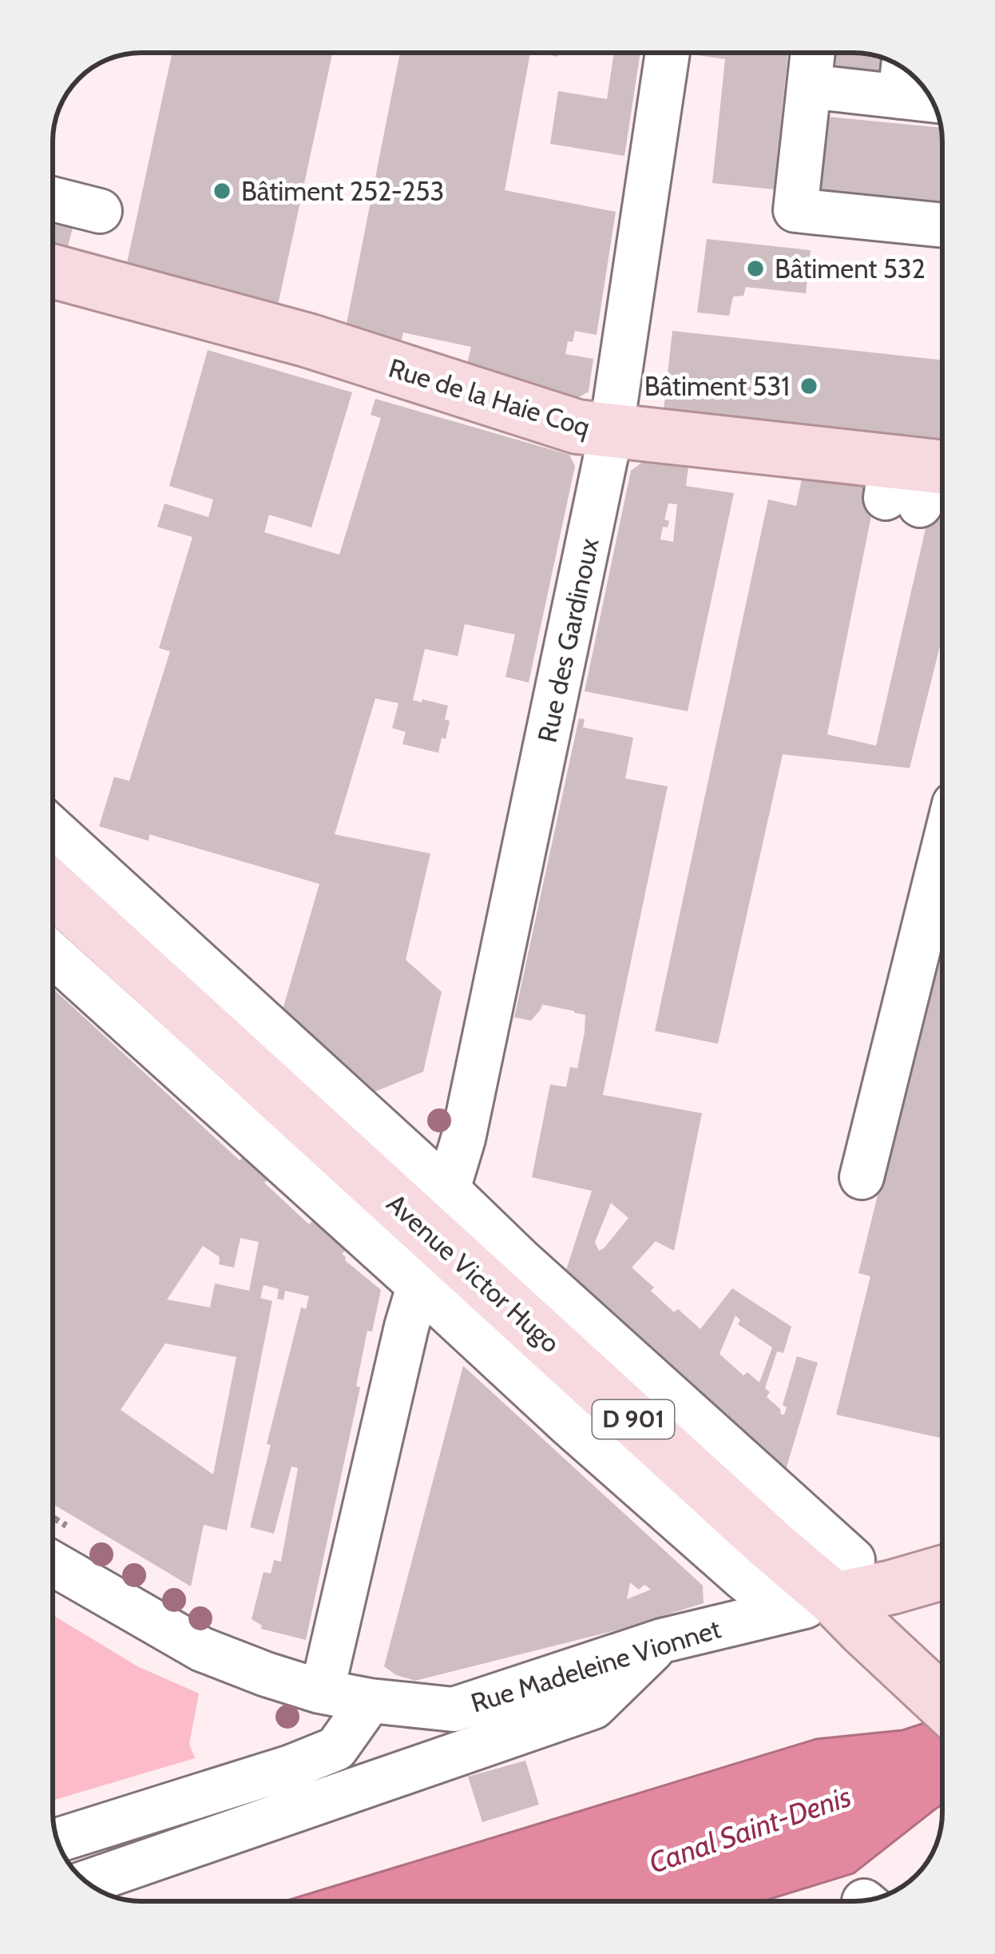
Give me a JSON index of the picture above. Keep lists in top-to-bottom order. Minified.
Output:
{"streets":{"main road":["Rue de la Haie Coq","Avenue Victor Hugo","D 901"],"street":["Rue des Gardinoux","Rue Madeleine Vionnet"]},"crossings":[["Rue de la Haie Coq","Rue des Gardinoux"],["Rue des Gardinoux","Avenue Victor Hugo"],["Rue des Gardinoux","Rue Madeleine Vionnet"],["Avenue Victor Hugo","Rue Madeleine Vionnet"]],"water":["Canal Saint-Denis"],"places":["Bâtiment 252-253","Bâtiment 532","Bâtiment 531"]}
